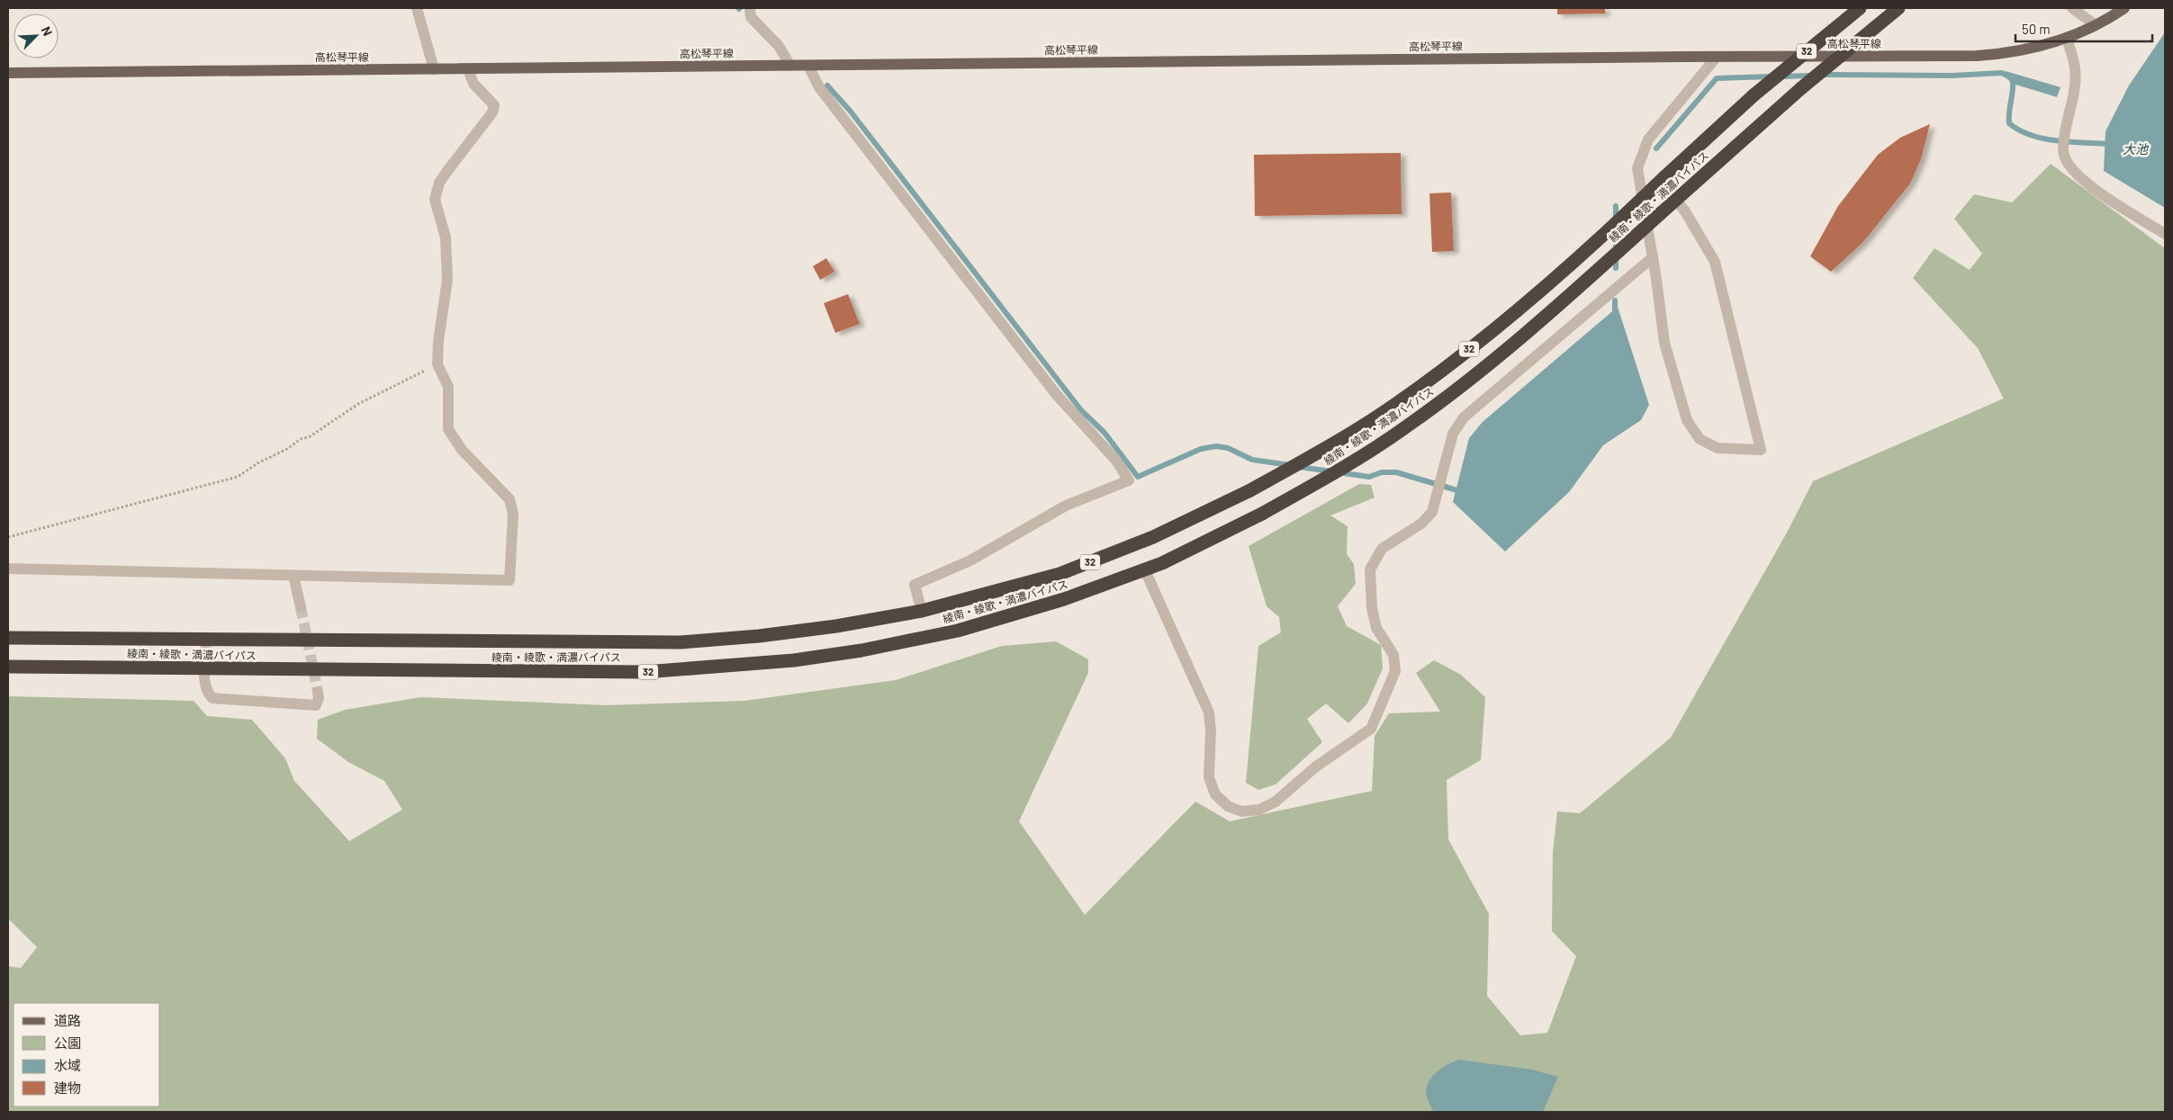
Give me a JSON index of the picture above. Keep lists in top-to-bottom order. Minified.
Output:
{"streets":{"highway":["32","綾南・綾歌・満濃バイパス"],"main road":["高松琴平線"]},"water":["大池"],"legend":["道路","公園","水域","建物"],"scale_bar":"50 m","north":"top right"}
